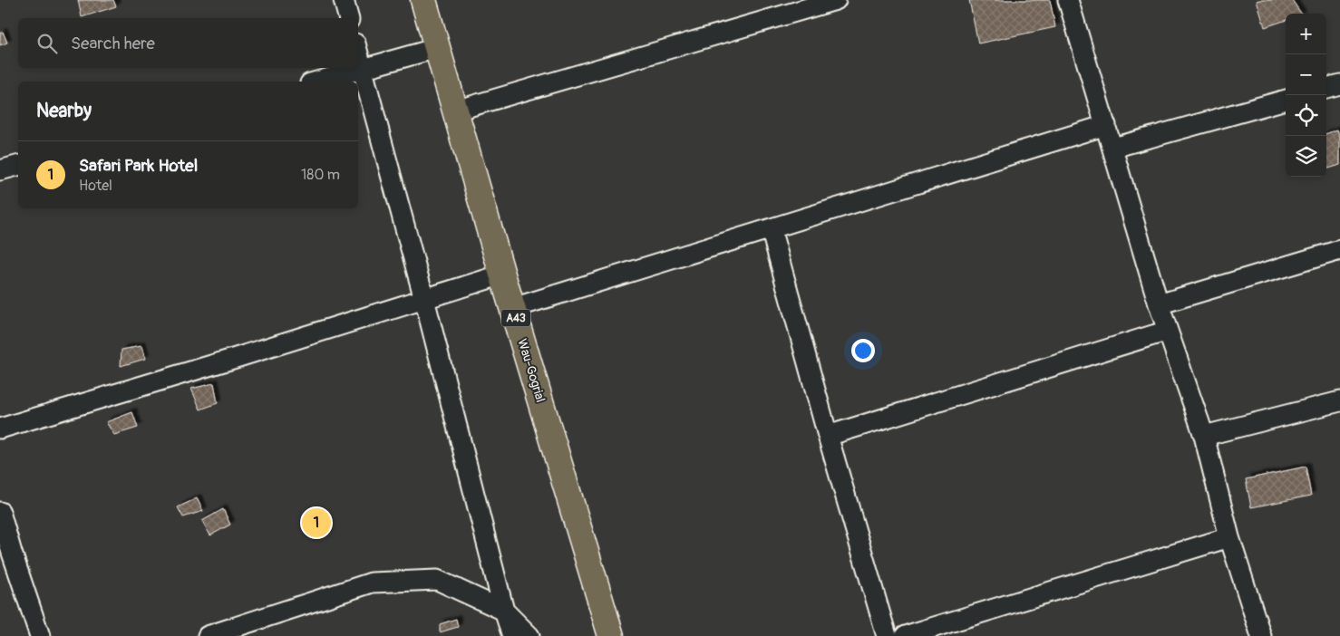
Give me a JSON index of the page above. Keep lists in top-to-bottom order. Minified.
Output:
{"streets":{"main road":["A43","Wau-Gogrial"]},"page":{"map_buttons":["+","−"],"search":"Search here","heading":"Nearby","list":[{"mark":"1","name":"Safari Park Hotel","note":"Hotel","value":"180 m"}],"pins":"1"}}
